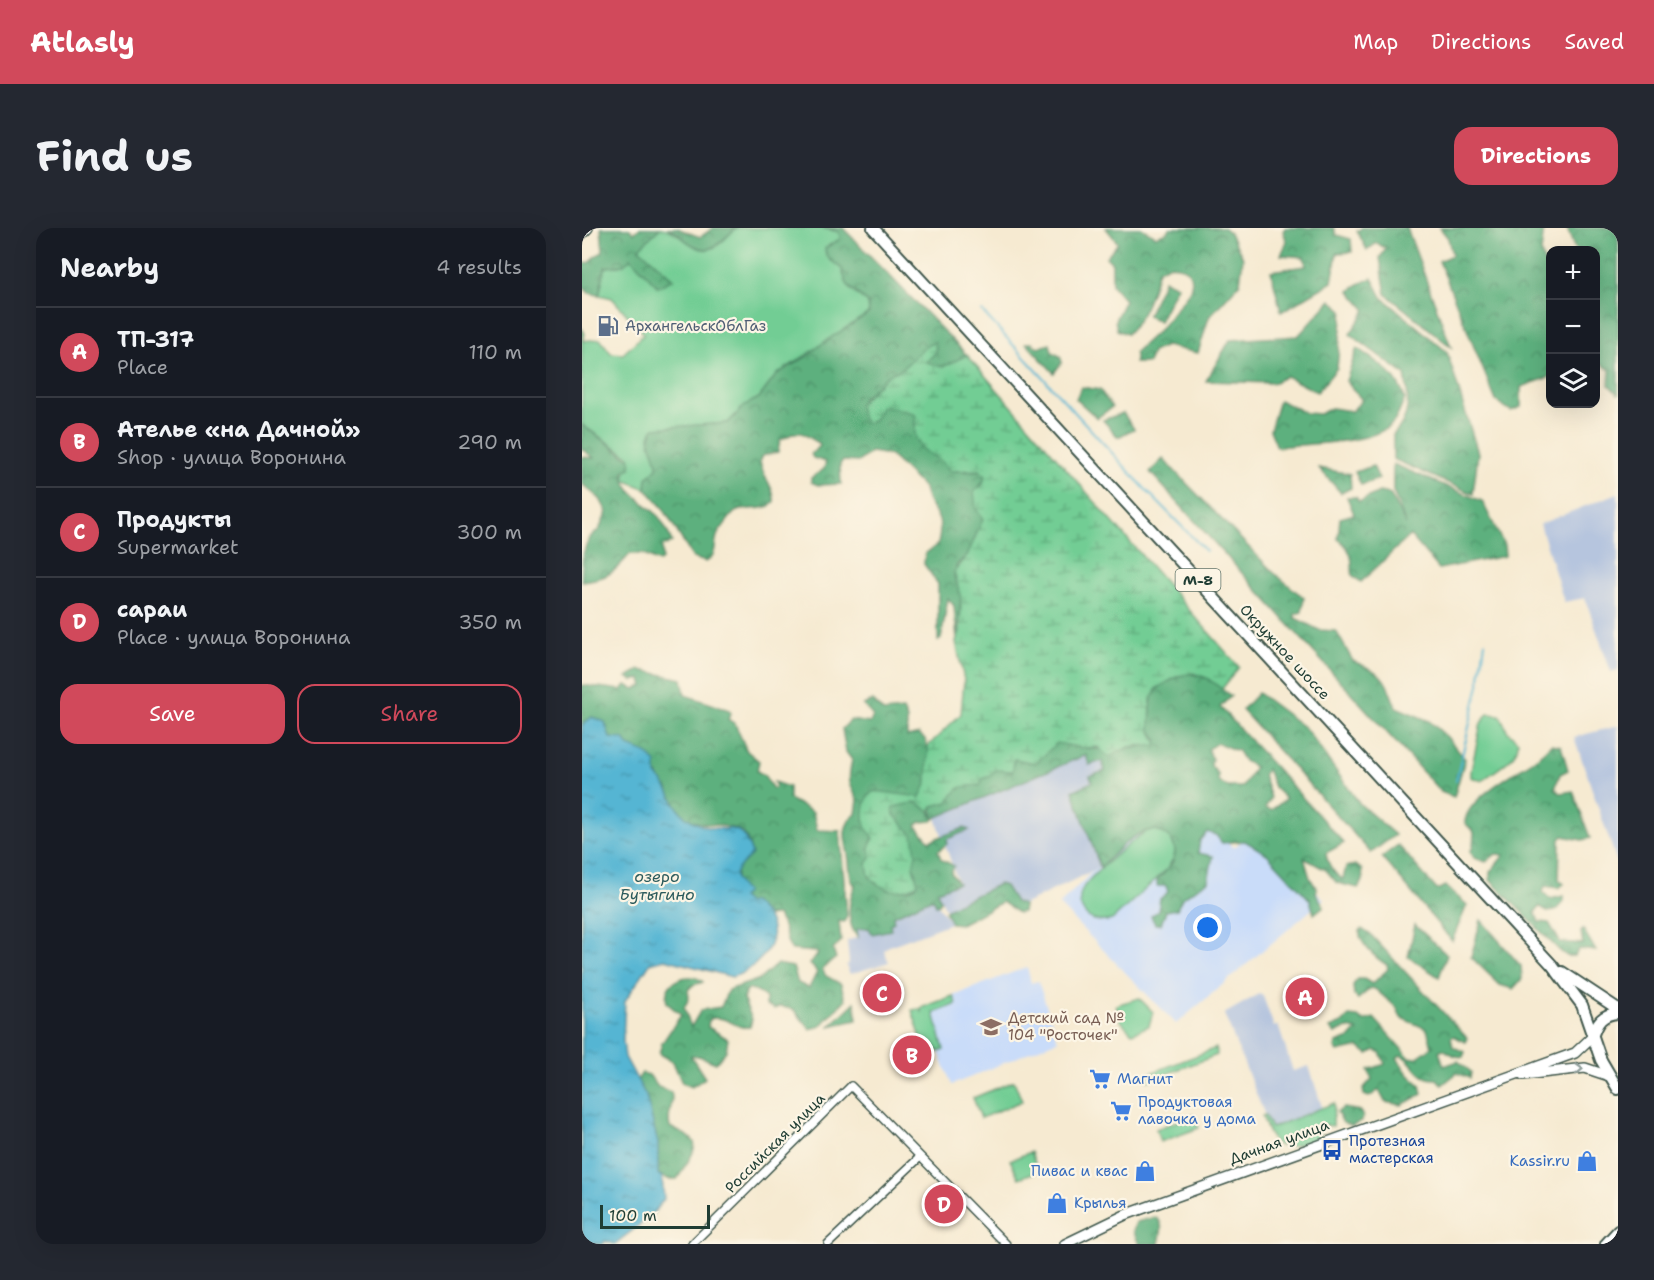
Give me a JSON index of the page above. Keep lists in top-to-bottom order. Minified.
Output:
{"streets":{"main road":["М-8","Окружное шоссе"],"street":["Дачная улица","Российская улица"]},"crossings":[["Окружное шоссе","Дачная улица"]],"water":["озеро Бутыгино"],"places":{"fuel station":["АрхангельскОблГаз"],"school or university":["Детский сад № 104 \"Росточек\""],"supermarket":["Магнит","Продуктовая лавочка у дома"],"bus stop":["Протезная мастерская"],"shop":["Kassir.ru","Пивас и квас","Крылья"]},"scale_bar":"100 m","page":{"header":"Atlasly","nav":["Map","Directions","Saved"],"buttons":["Directions",["Save","Share"]],"title":"Find us","heading":["Nearby","4 results"],"map_buttons":["+","−"],"list":[{"mark":"A","name":"ТП-317","note":"Place","value":"110 m"},{"mark":"B","name":"Ателье «на Дачной»","note":"Shop · улица Воронина","value":"290 m"},{"mark":"C","name":"Продукты","note":"Supermarket","value":"300 m"},{"mark":"D","name":"сараи","note":"Place · улица Воронина","value":"350 m"}],"pins":["C","A","B","D"],"scale":"100 m"}}
